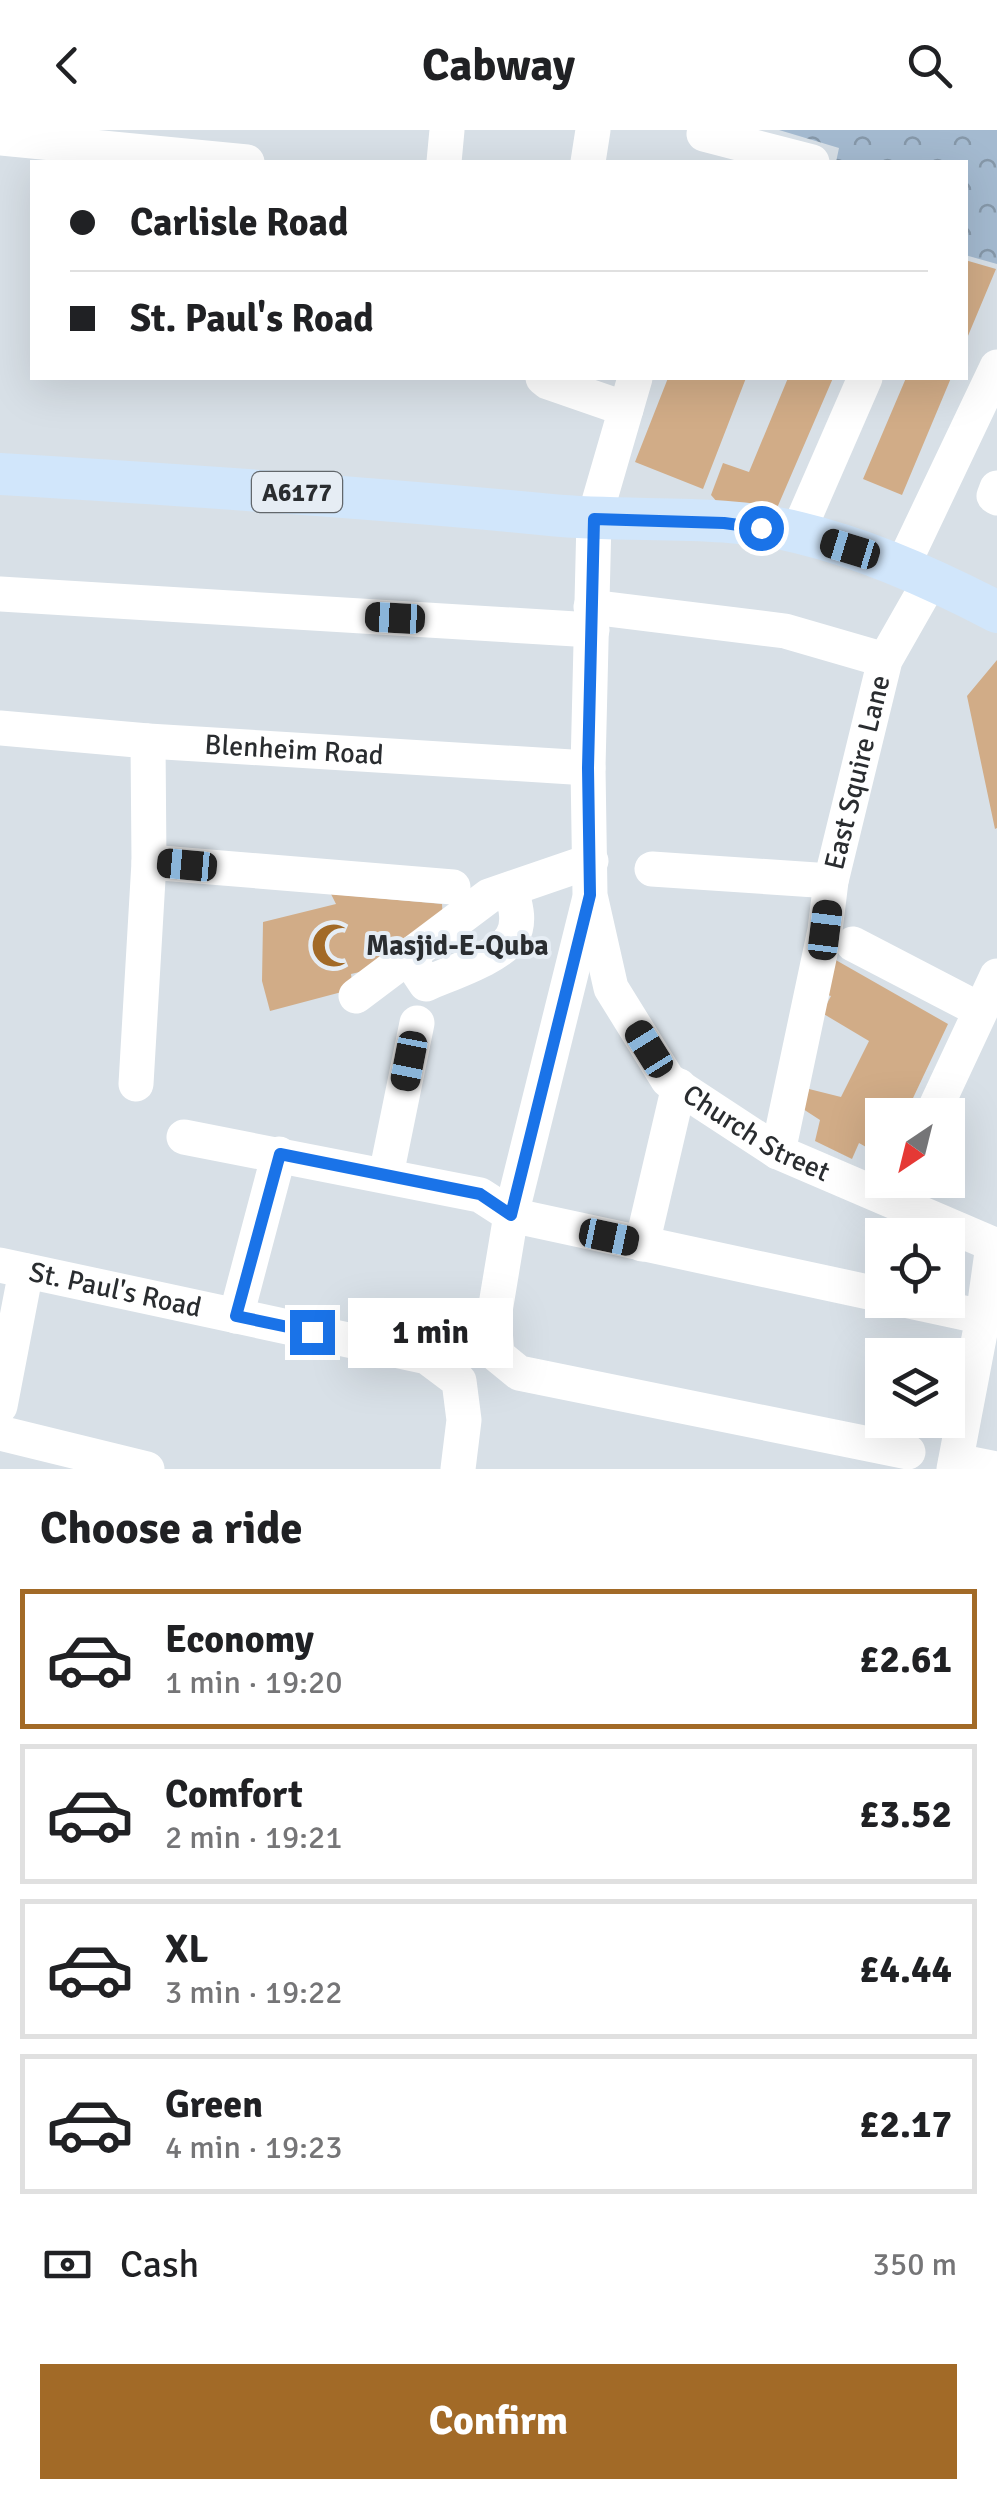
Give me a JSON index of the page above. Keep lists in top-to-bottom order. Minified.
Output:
{"streets":{"main road":["A6177"],"street":["Blenheim Road","East Squire Lane","Church Street","St. Paul's Road"]},"crossings":[["A6177","East Squire Lane"],["A6177","Church Street"],["Blenheim Road","Church Street"],["East Squire Lane","Church Street"]],"places":{"mosque":["Masjid-E-Quba"]},"north":"bottom left","page":{"header":"Cabway","banner":["Carlisle Road","St. Paul's Road"],"bubble":"1 min","heading":"Choose a ride","list":[{"name":"Economy","note":"1 min · 19:20","value":"£2.61"},{"name":"Comfort","note":"2 min · 19:21","value":"£3.52"},{"name":"XL","note":"3 min · 19:22","value":"£4.44"},{"name":"Green","note":"4 min · 19:23","value":"£2.17"}],"pay":["Cash","350 m"],"buttons":"Confirm"}}
